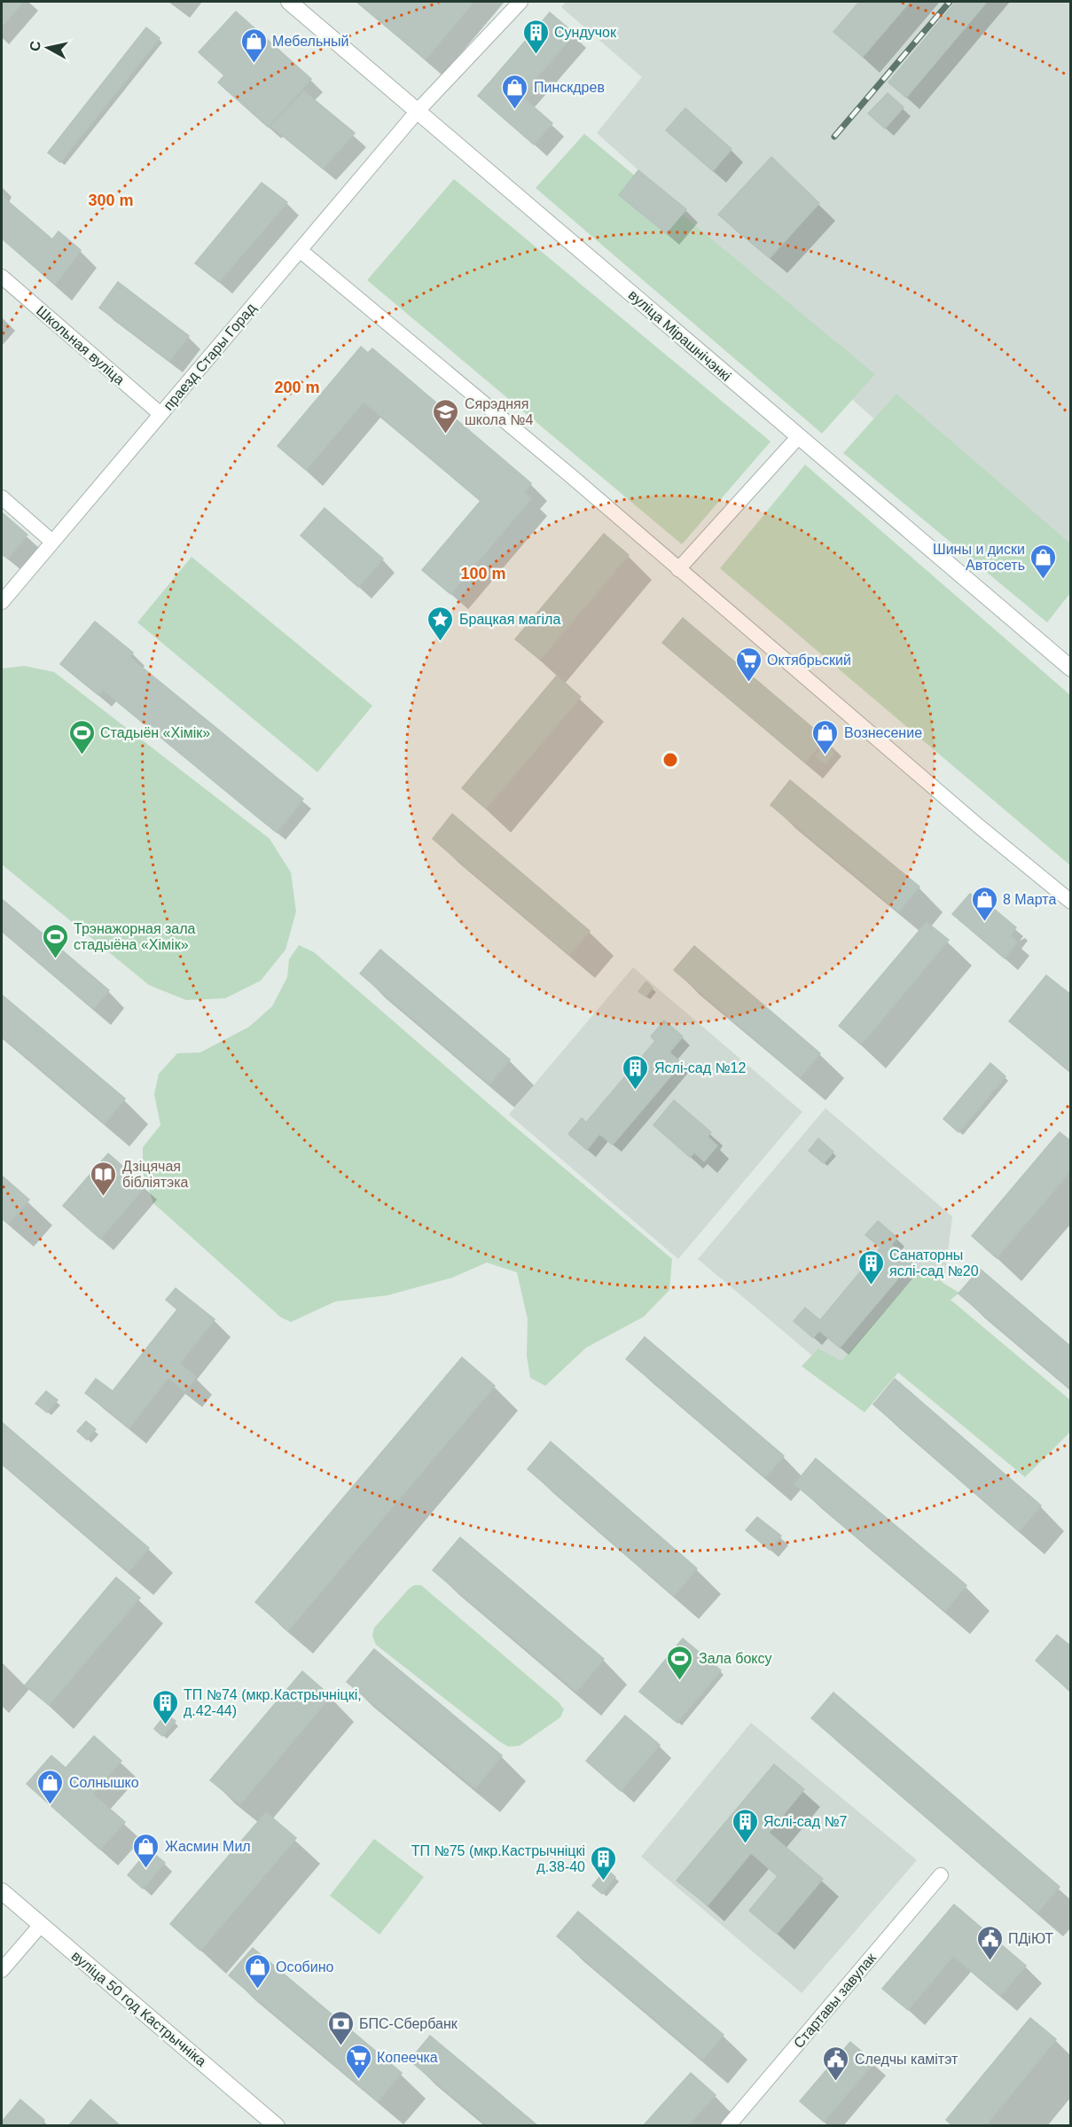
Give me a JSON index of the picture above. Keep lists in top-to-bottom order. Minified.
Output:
{"streets":{"street":["вуліца Мірашнічэнкі","Школьная вуліца","праезд Стары Горад","Стартавы завулак","вуліца 50 год Кастрычніка"]},"crossings":[["вуліца Мірашнічэнкі","праезд Стары Горад"],["Школьная вуліца","праезд Стары Горад"]],"places":{"building":["Сундучок","Яслі-сад №12","Санаторны яслі-сад №20","ТП №74 (мкр.Кастрычніцкі, д.42-44)","Яслі-сад №7","ТП №75 (мкр.Кастрычніцкі д.38-40"],"shop":["Мебельный","Пинскдрев","Шины и диски Автосеть","Вознесение","8 Марта","Солнышко","Жасмин Мил","Особино"],"school or university":["Сярэдняя школа №4"],"place":["Брацкая магіла"],"supermarket":["Октябрьский","Копеечка"],"sports":["Стадыён «Хімік»","Трэнажорная зала стадыёна «Хімік»","Зала боксу"],"library":["Дзіцячая бібліятэка"],"public building":["ПДіЮТ","Следчы камітэт"],"bank":["БПС-Сбербанк"]},"north":"left","rings":["300 m","200 m","100 m"]}
